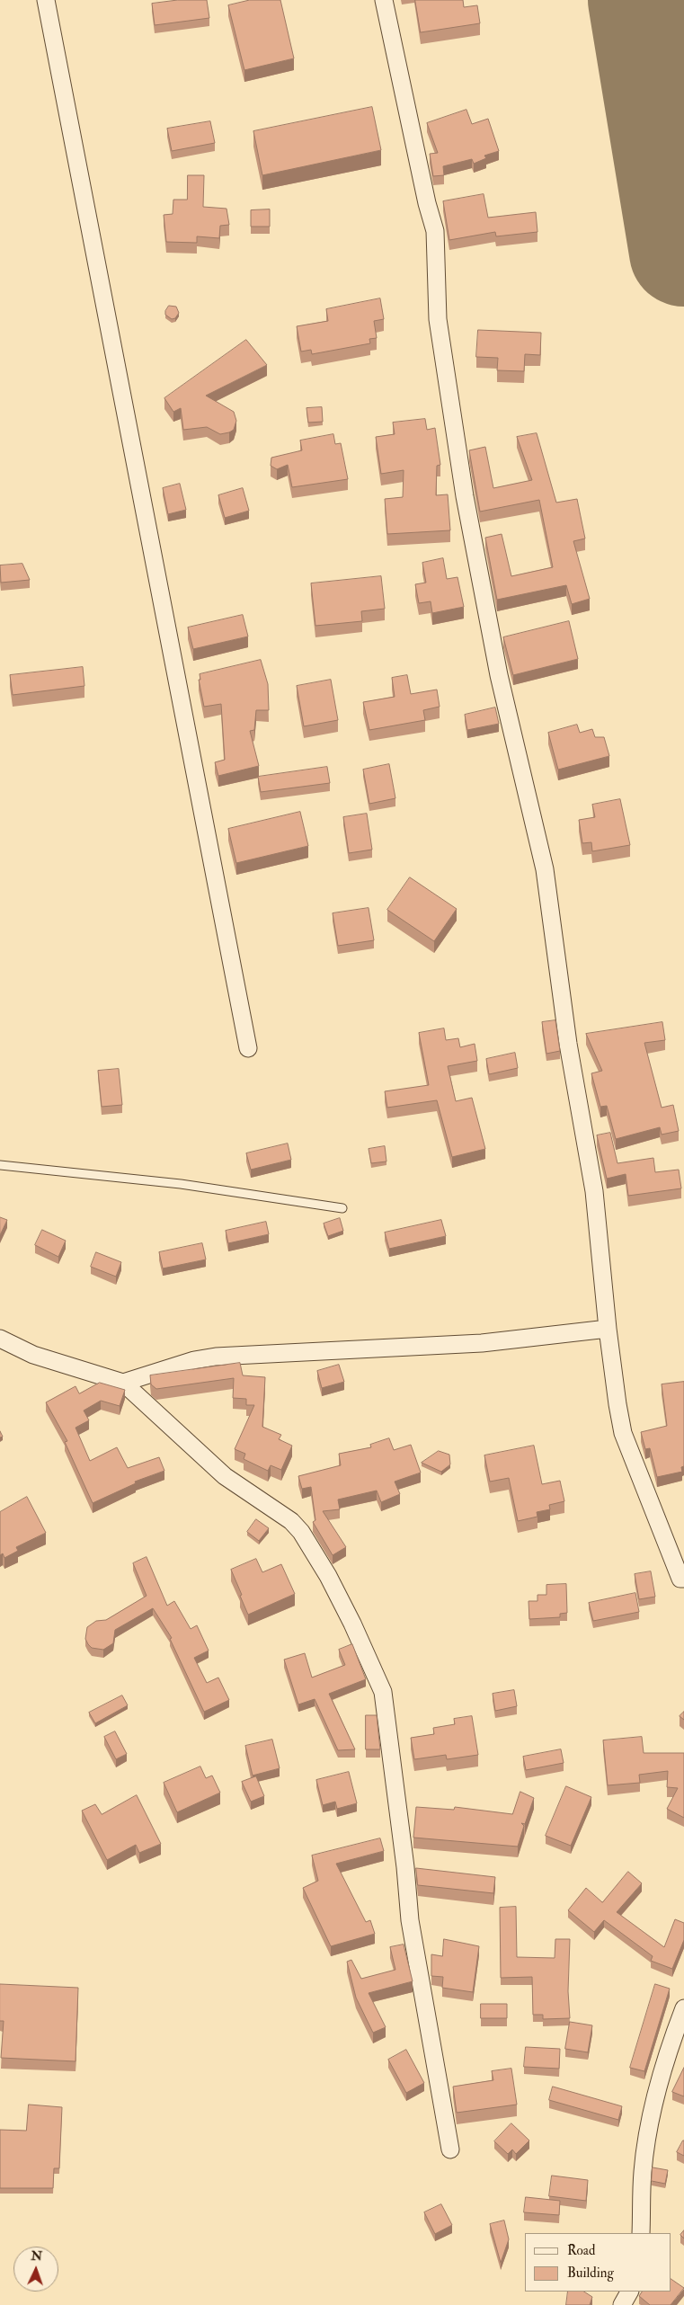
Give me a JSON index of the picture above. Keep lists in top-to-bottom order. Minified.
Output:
{"legend":["Road","Building"],"north":"top"}
